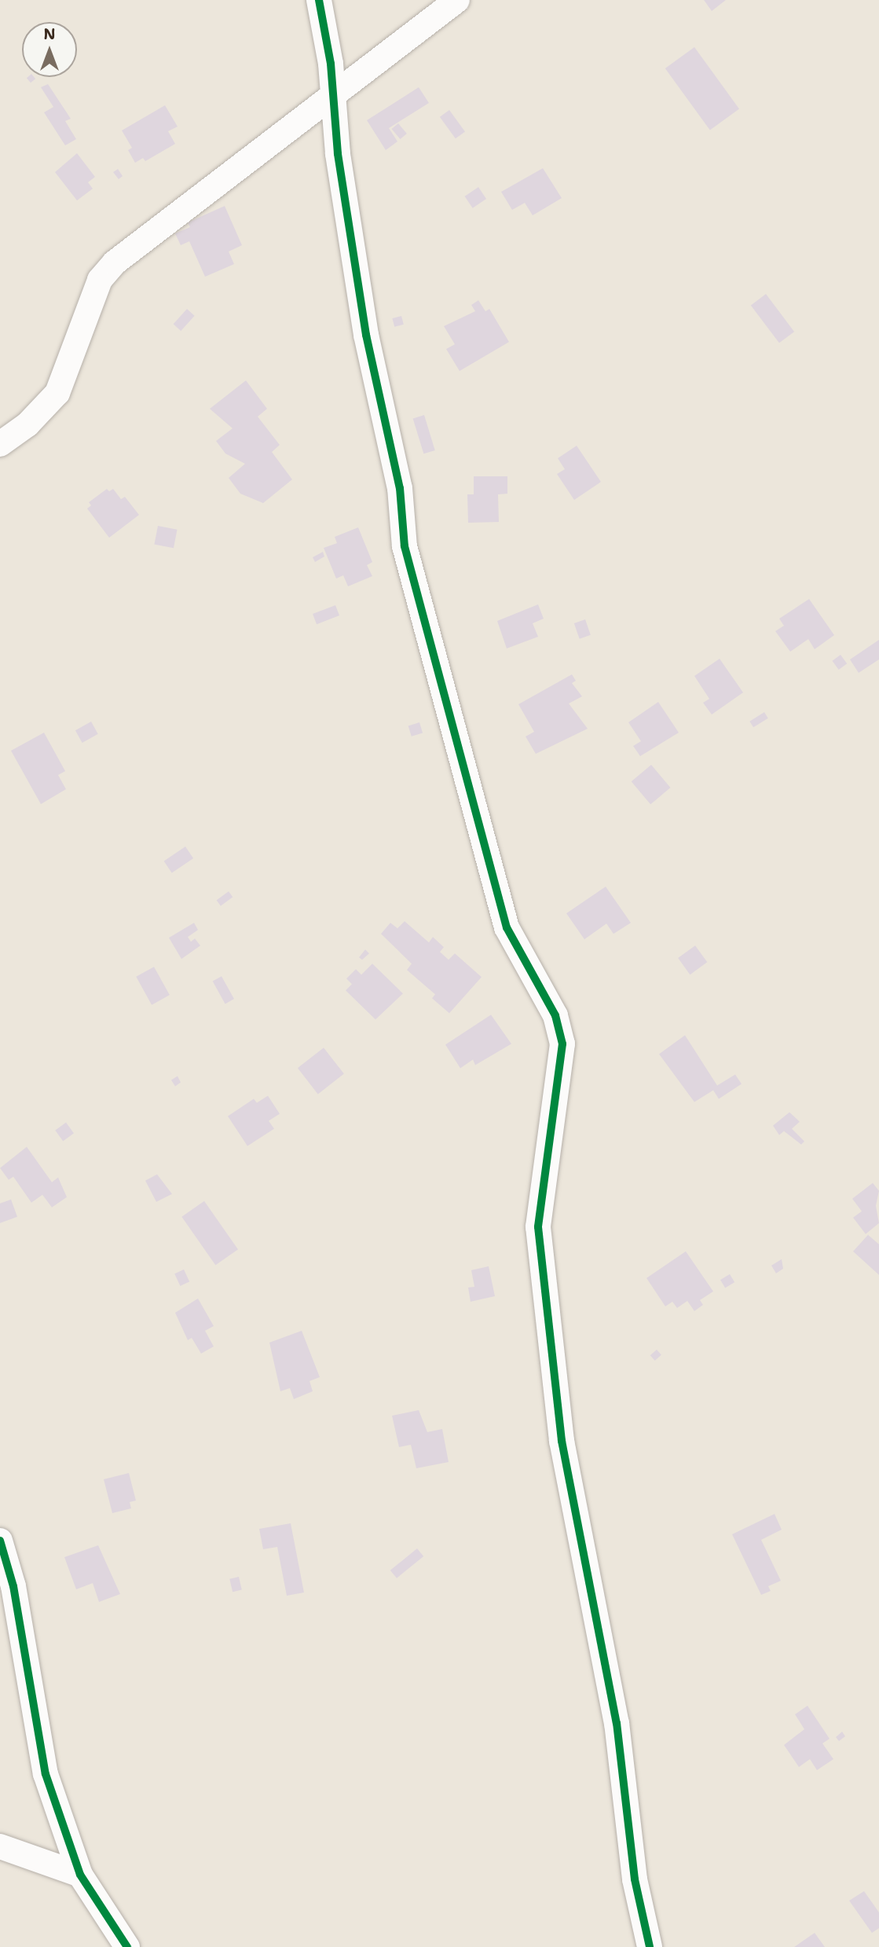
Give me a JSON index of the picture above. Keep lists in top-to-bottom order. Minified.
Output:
{"north":"top"}
